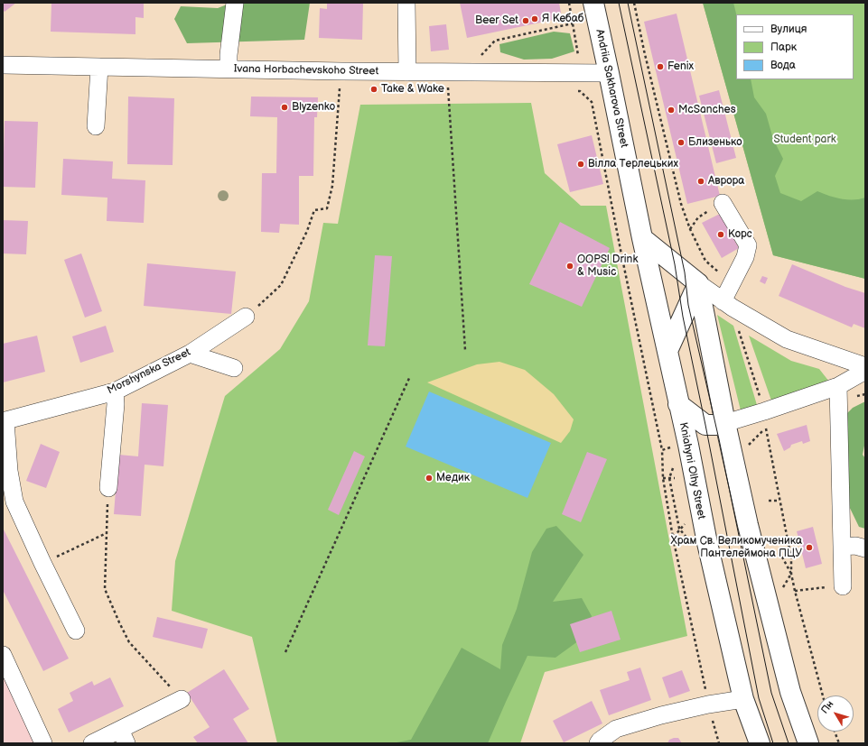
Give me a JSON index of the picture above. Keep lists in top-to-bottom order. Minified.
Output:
{"streets":{"main road":["Andriia Sakharova Street","Kniahyni Olhy Street"],"street":["Ivana Horbachevskoho Street","Morshynska Street"]},"crossings":[["Ivana Horbachevskoho Street","Andriia Sakharova Street"],["Andriia Sakharova Street","Kniahyni Olhy Street"]],"parks":["Student park"],"places":["Я Кебаб","Beer Set","Fenix","Take & Wake","Blyzenko","McSanches","Близенько","Вілла Терлецьких","Аврора","Корс","OOPS! Drink & Music","Медик","Храм Св. Великомученика Пантелеймона ПЦУ"],"legend":["Вулиця","Парк","Вода"],"north":"top left"}
